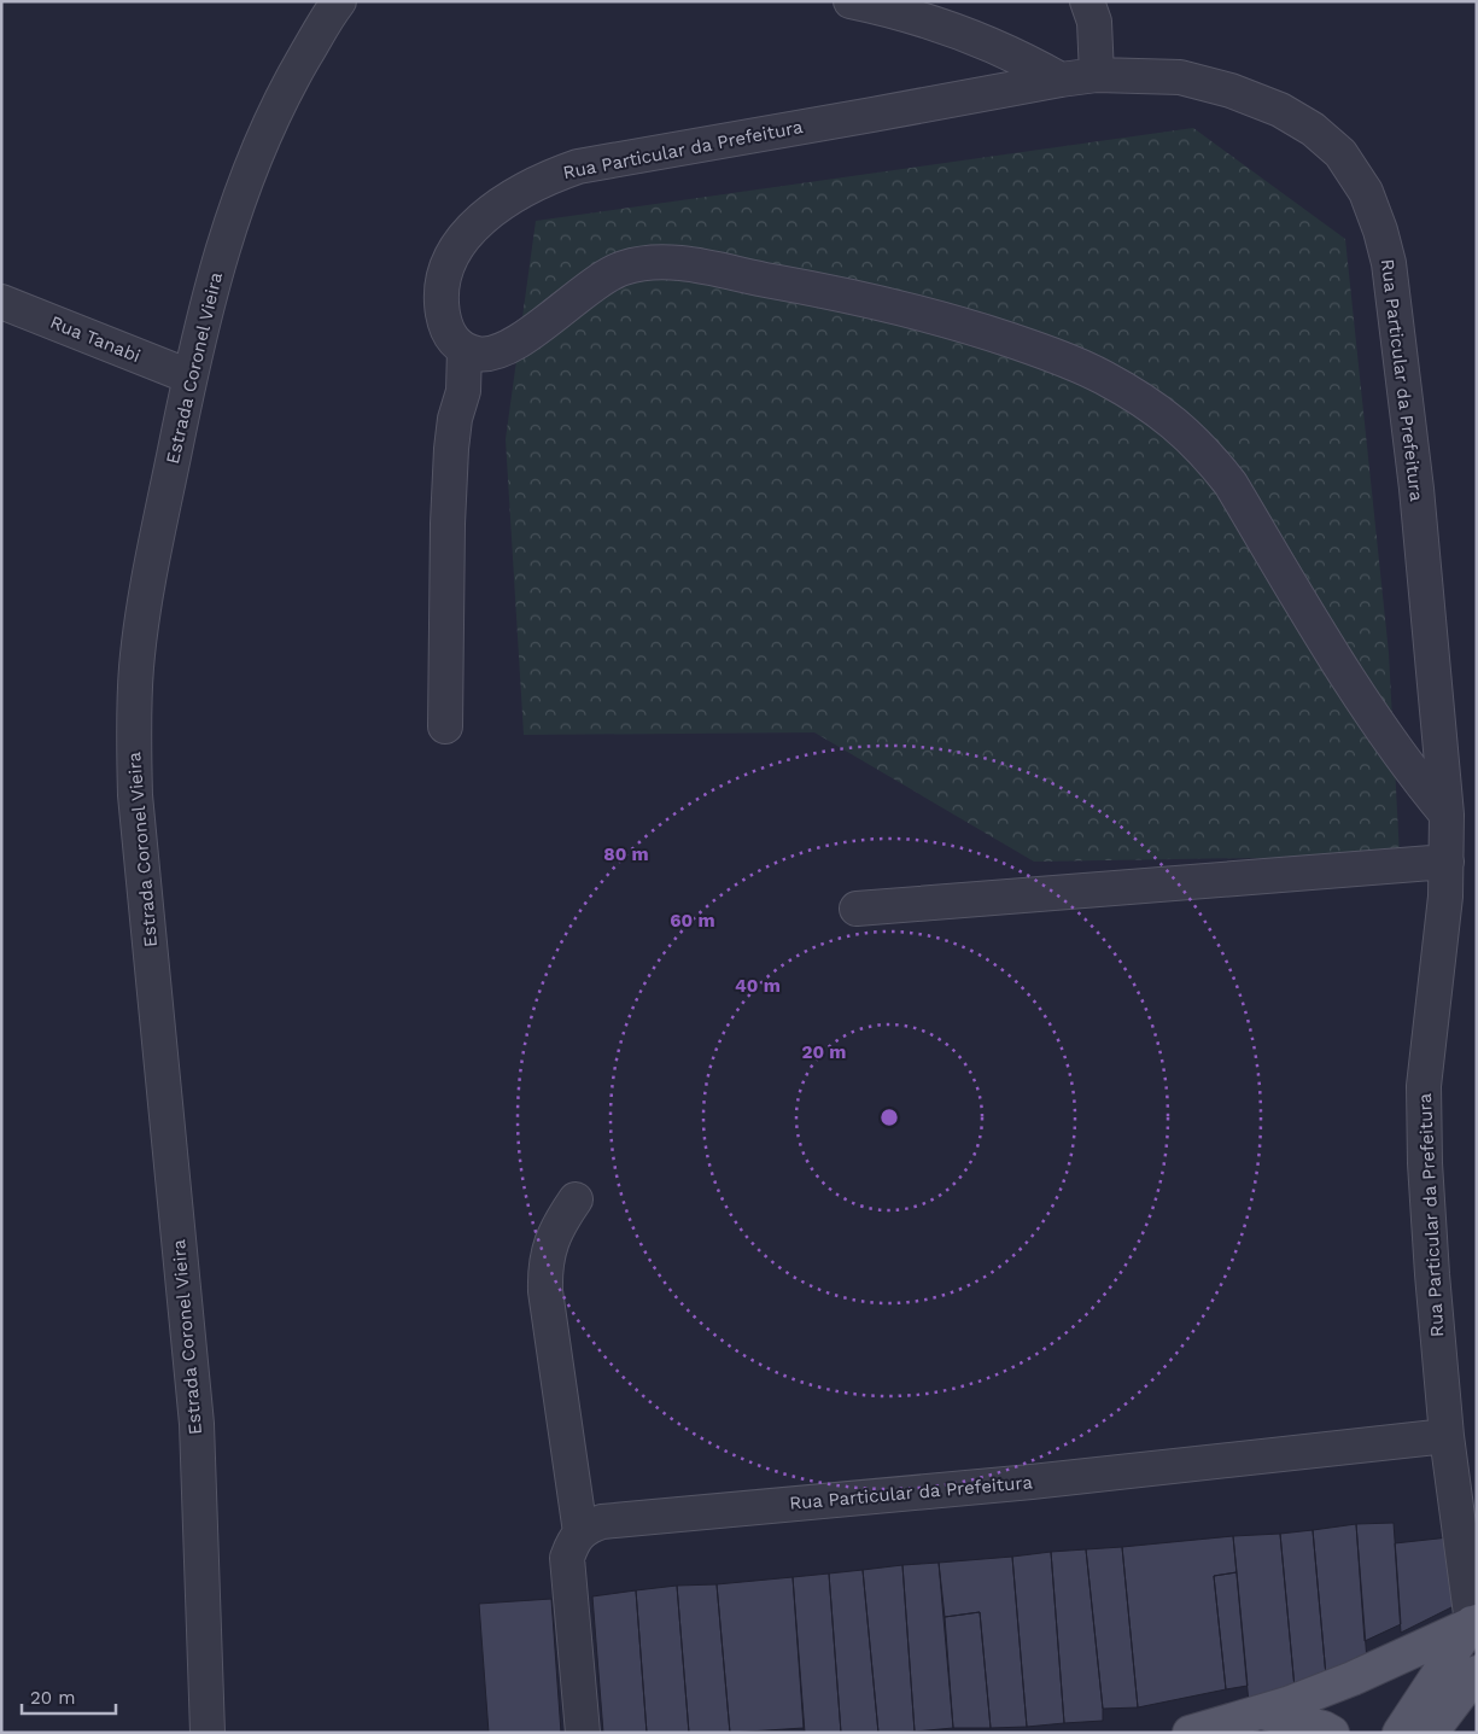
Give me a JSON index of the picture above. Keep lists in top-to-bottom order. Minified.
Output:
{"streets":{"street":["Rua Particular da Prefeitura","Rua Tanabi","Estrada Coronel Vieira"]},"crossings":[["Rua Tanabi","Estrada Coronel Vieira"]],"scale_bar":"20 m","rings":["80 m","60 m","40 m","20 m"]}
